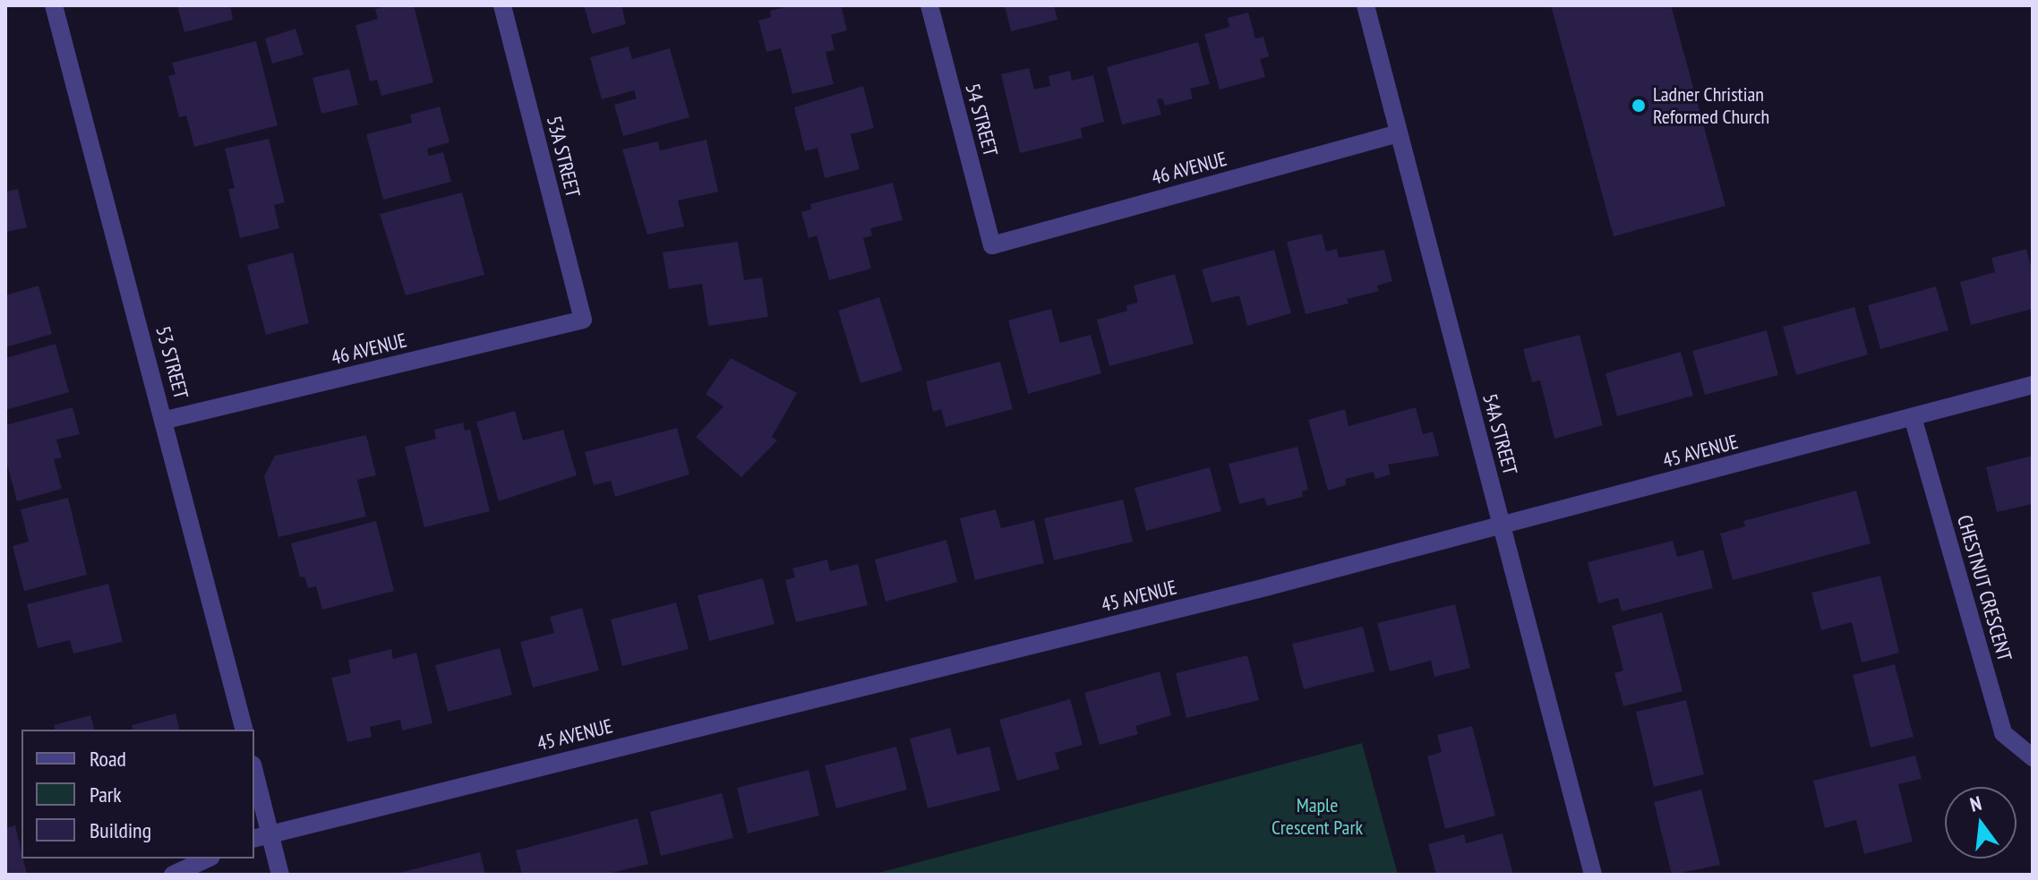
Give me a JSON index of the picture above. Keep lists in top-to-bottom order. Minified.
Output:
{"streets":{"street":["54 STREET","53A STREET","46 AVENUE","53 STREET","54A STREET","45 AVENUE","CHESTNUT CRESCENT"]},"crossings":[["54 STREET","46 AVENUE"],["53A STREET","46 AVENUE"],["46 AVENUE","53 STREET"],["46 AVENUE","54A STREET"],["54A STREET","45 AVENUE"],["45 AVENUE","CHESTNUT CRESCENT"]],"parks":["Maple Crescent Park"],"places":["Ladner Christian Reformed Church"],"legend":["Road","Park","Building"],"north":"top"}
